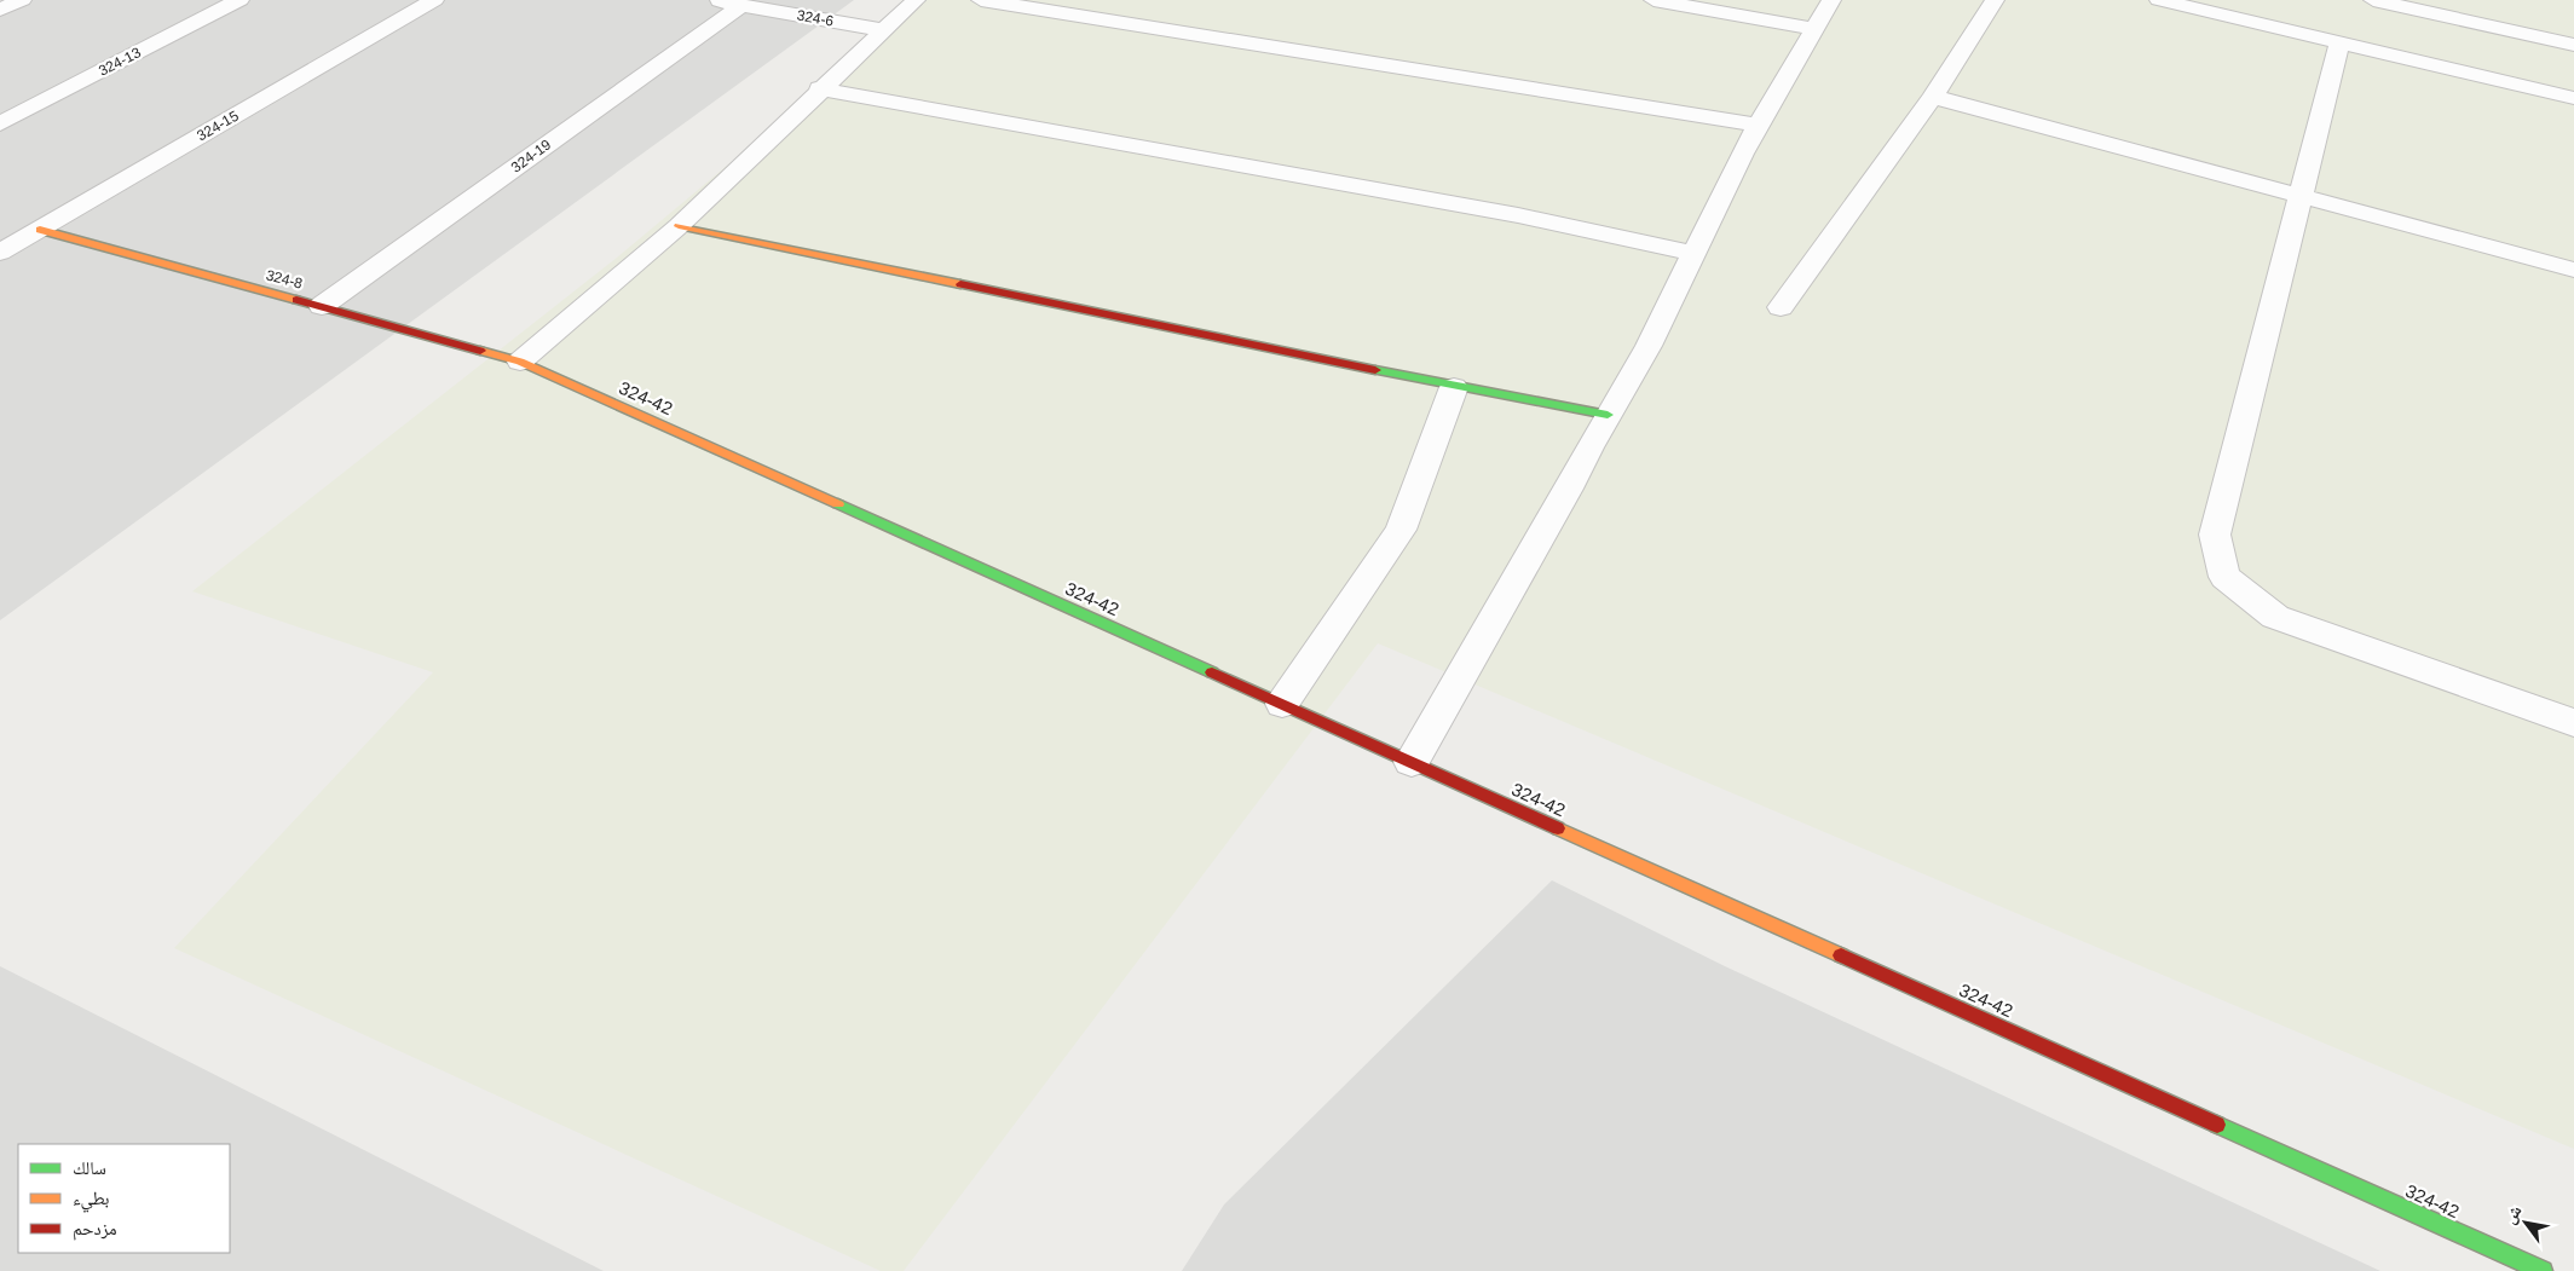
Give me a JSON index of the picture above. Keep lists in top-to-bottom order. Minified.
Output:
{"streets":{"street":["324-6","324-13","324-15","324-19","324-8","324-42"]},"crossings":[["324-6","324-19"],["324-15","324-8"],["324-19","324-8"],["324-8","324-42"]],"legend":["سالك","بطيء","مزدحم"],"north":"top left"}
